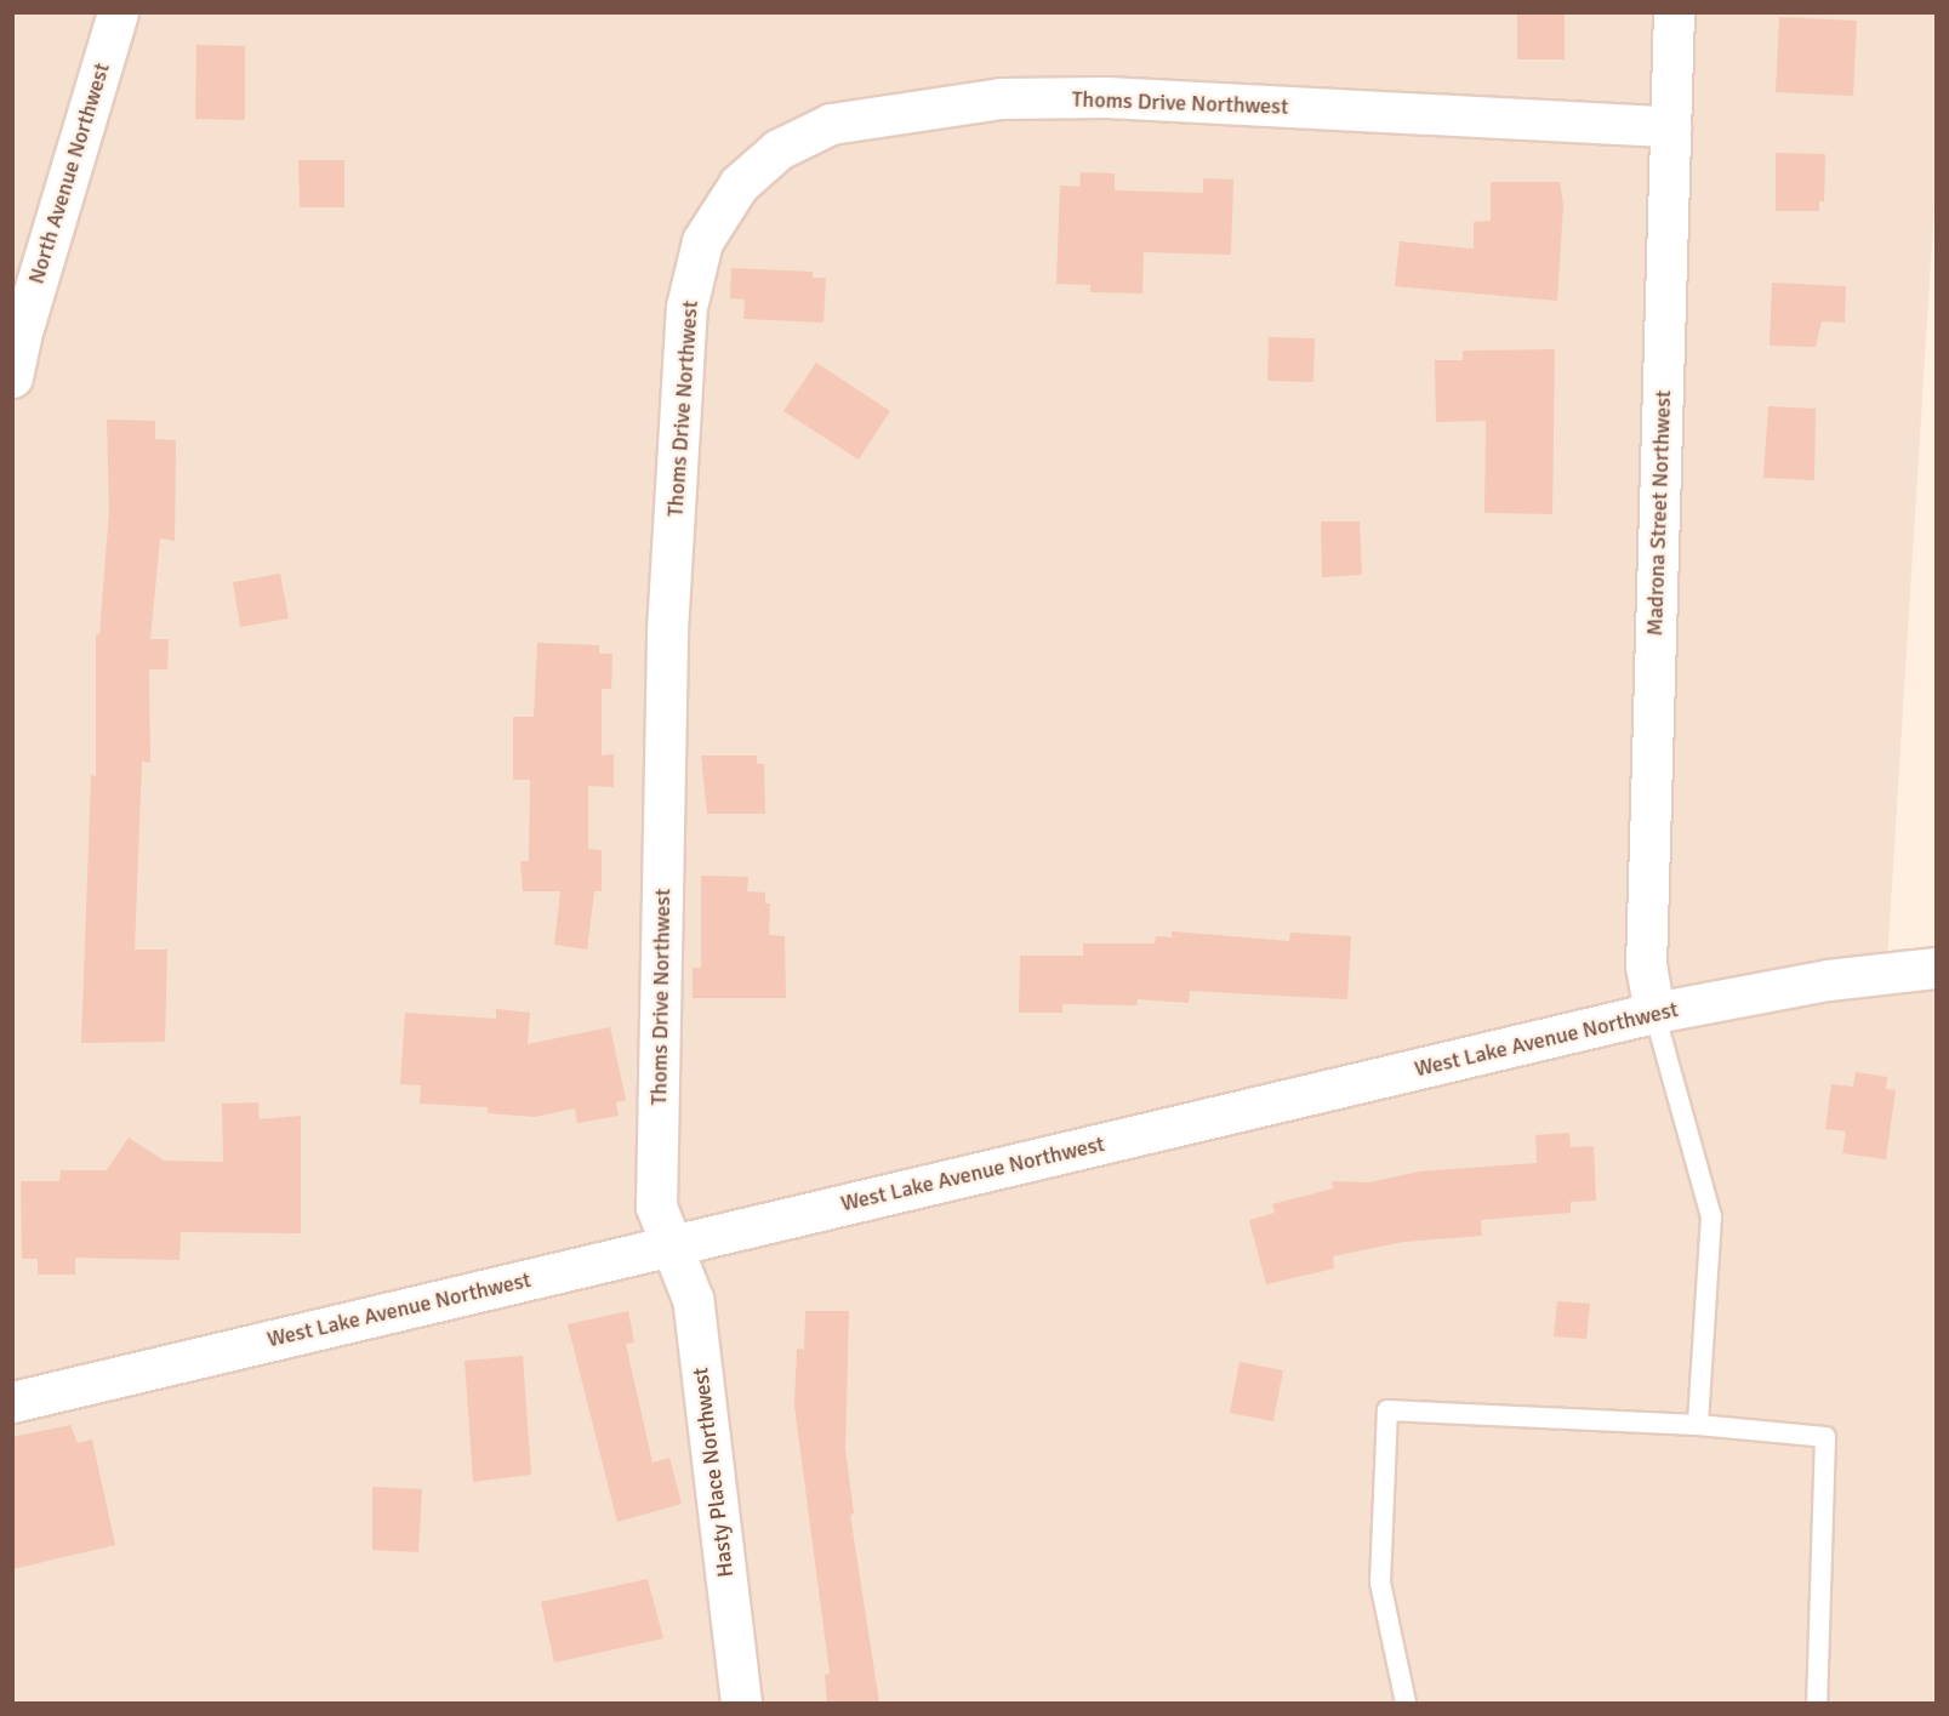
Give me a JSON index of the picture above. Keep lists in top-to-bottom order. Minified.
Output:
{"streets":{"street":["Thoms Drive Northwest","North Avenue Northwest","Madrona Street Northwest","West Lake Avenue Northwest","Hasty Place Northwest"]},"crossings":[["Thoms Drive Northwest","Madrona Street Northwest"],["Thoms Drive Northwest","West Lake Avenue Northwest"],["Thoms Drive Northwest","Hasty Place Northwest"],["Madrona Street Northwest","West Lake Avenue Northwest"],["West Lake Avenue Northwest","Hasty Place Northwest"]]}
